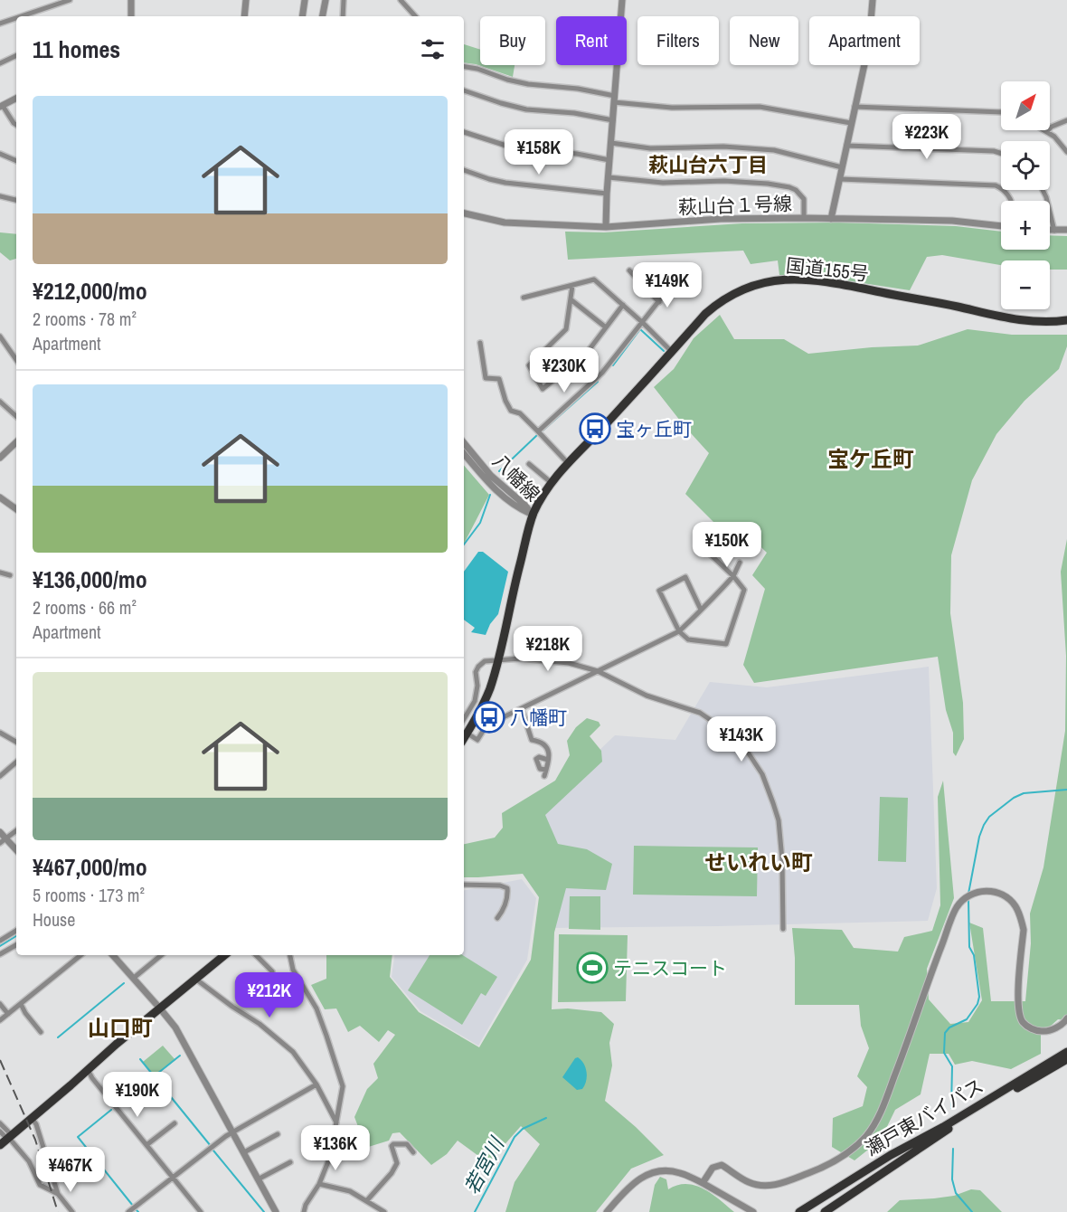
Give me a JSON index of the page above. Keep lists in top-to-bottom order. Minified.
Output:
{"streets":{"highway":["国道155号","瀬戸東バイパス"],"street":["萩山台１号線","八幡線"]},"crossings":[["国道155号","八幡線"]],"districts":["萩山台六丁目","宝ケ丘町","せいれい町","山口町"],"water":["若宮川"],"places":{"bus stop":["宝ヶ丘町","八幡町"],"sports":["テニスコート"]},"north":"top right","page":{"chip":["Buy","Rent","Filters","New","Apartment"],"heading":"11 homes","map_buttons":["+","−"],"list":[{"name":"¥212,000/mo","note":"2 rooms · 78 m² · Apartment"},{"name":"¥136,000/mo","note":"2 rooms · 66 m² · Apartment"},{"name":"¥467,000/mo","note":"5 rooms · 173 m² · House"}],"price":["¥223K","¥158K","¥149K","¥230K","¥150K","¥218K","¥143K","¥212K","¥190K","¥136K","¥467K"]}}
